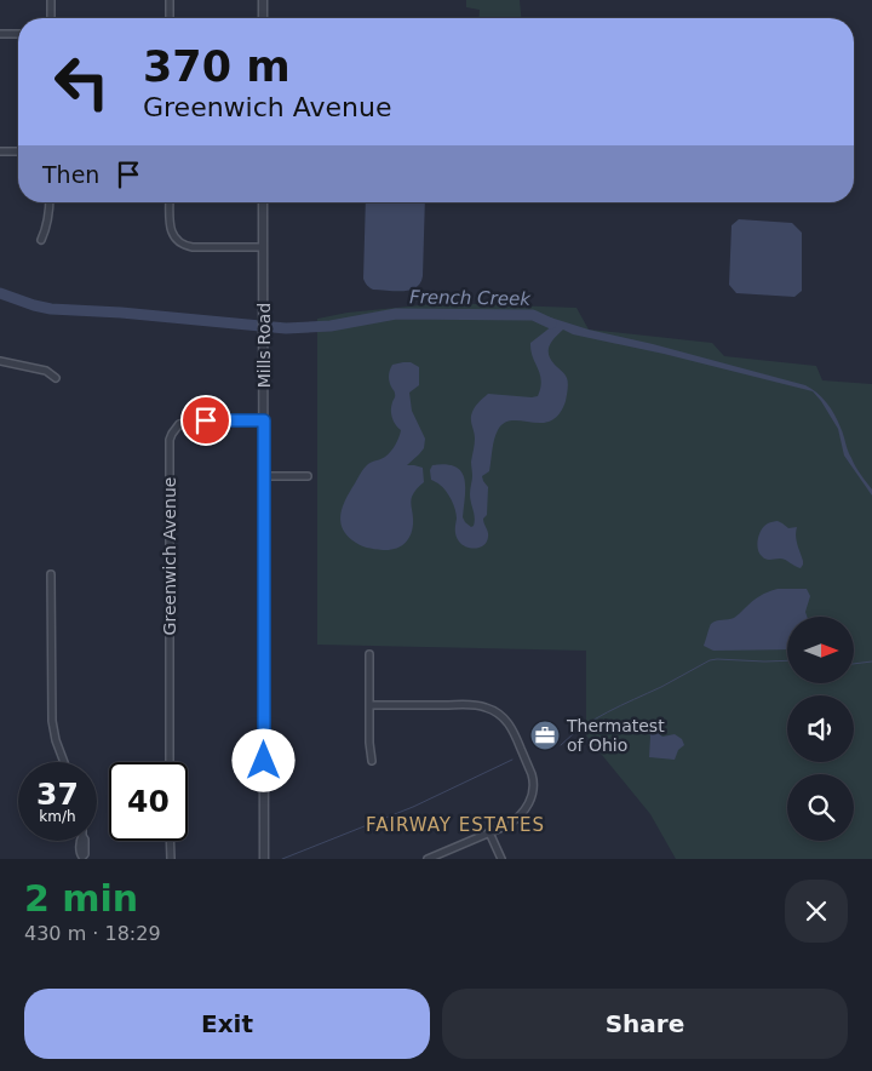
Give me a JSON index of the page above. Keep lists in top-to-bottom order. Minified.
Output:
{"streets":{"street":["Mills Road","Greenwich Avenue"]},"crossings":[["Mills Road","Greenwich Avenue"]],"districts":["FAIRWAY ESTATES"],"water":["French Creek"],"places":{"office":["Thermatest of Ohio"]},"north":"right","page":{"turn":["370 m","Greenwich Avenue"],"then":"Then","speed":"37 km/h","limit":"40","heading":["2 min","430 m · 18:29"],"buttons":["Exit","Share"]}}
